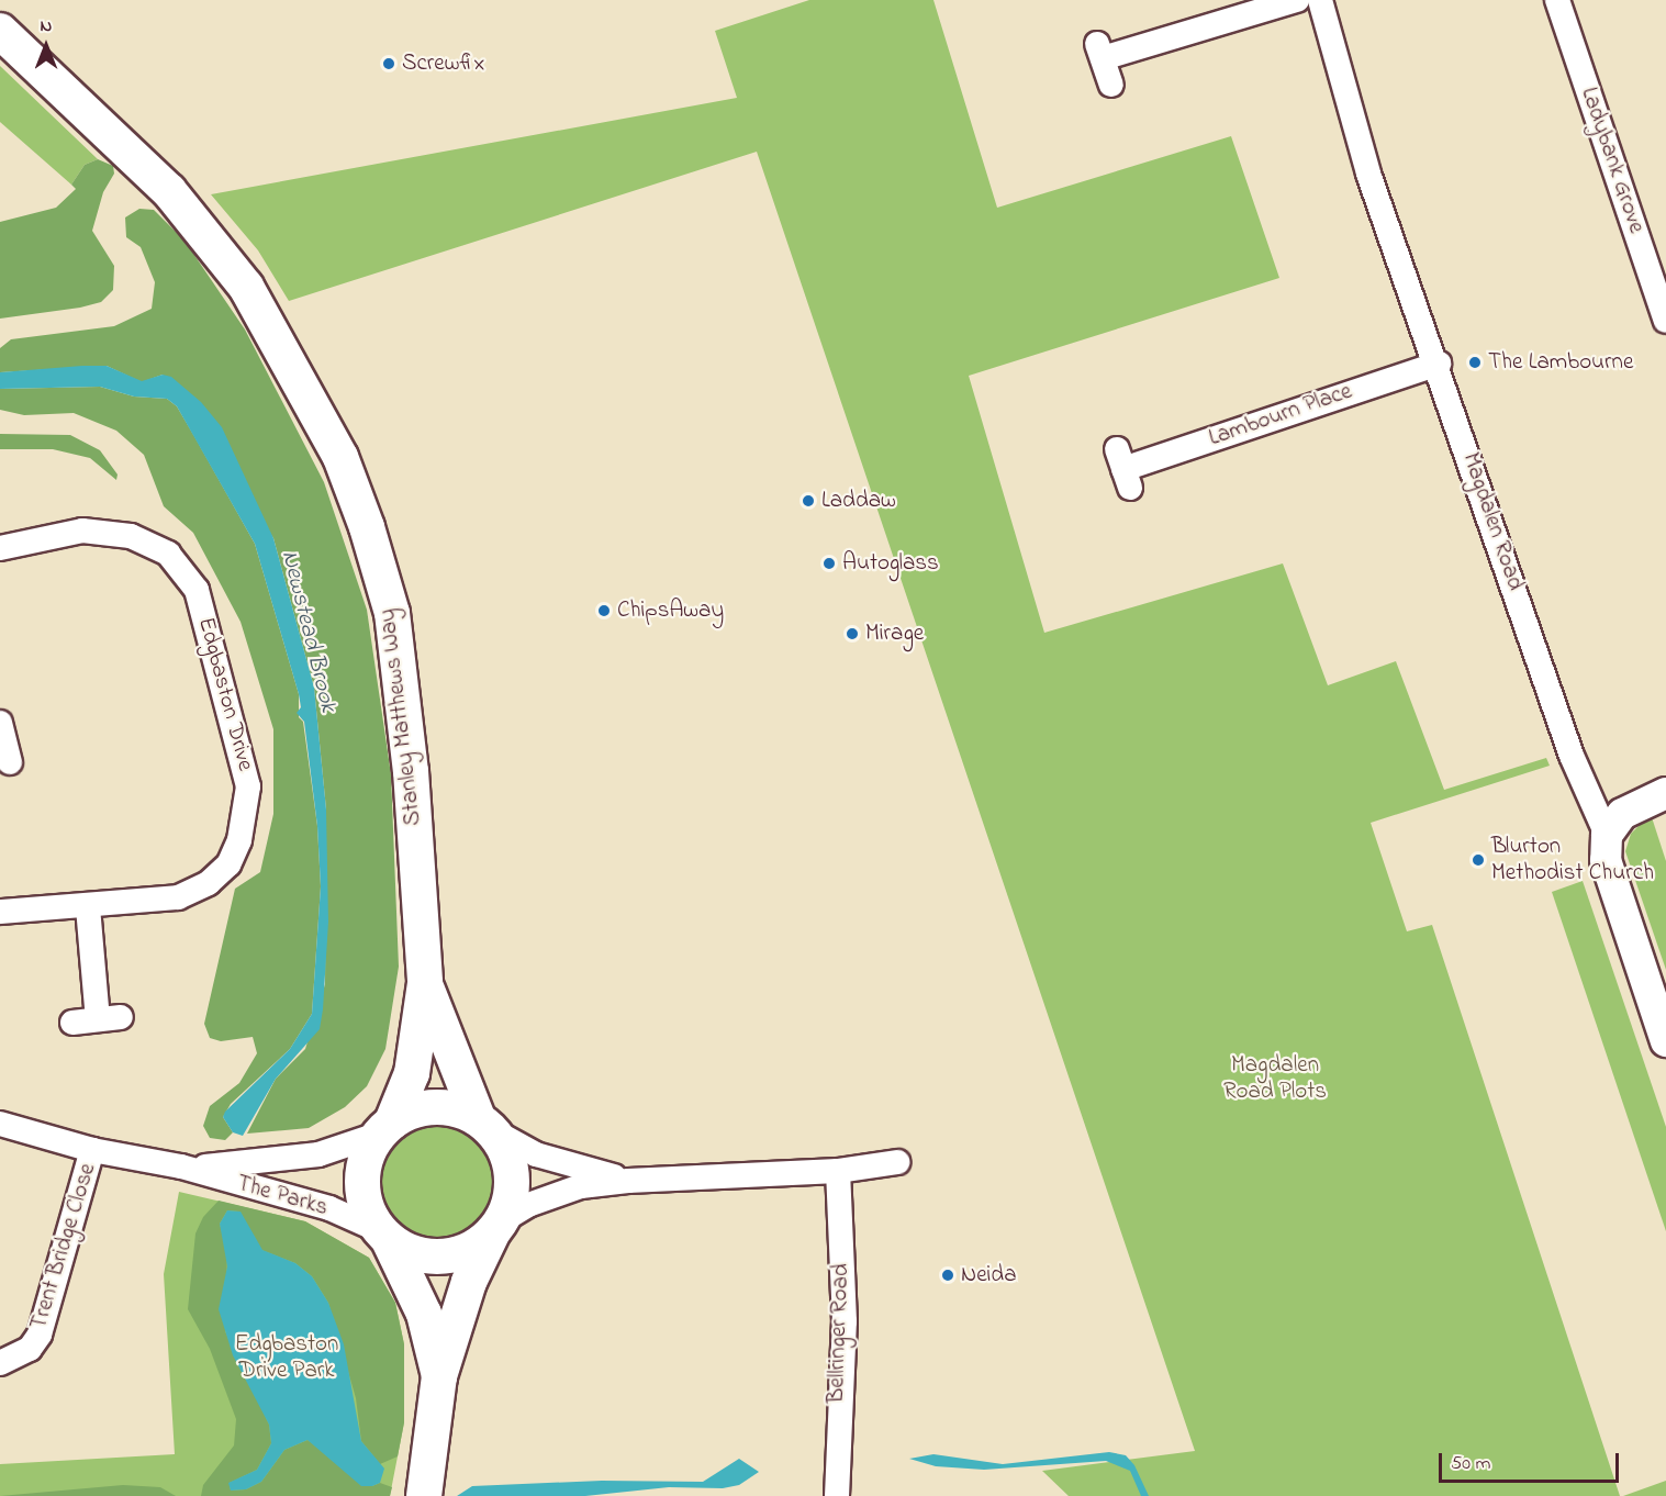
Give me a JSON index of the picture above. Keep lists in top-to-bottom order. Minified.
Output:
{"streets":{"main road":["Stanley Matthews Way"],"street":["Ladybank Grove","Lambourn Place","Magdalen Road","Edgbaston Drive","The Parks","Trent Bridge Close","Bellringer Road"]},"crossings":[["Lambourn Place","Magdalen Road"],["Stanley Matthews Way","The Parks"],["The Parks","Trent Bridge Close"]],"water":["Newstead Brook"],"parks":["Magdalen Road Plots","Edgbaston Drive Park"],"places":["Screwfix","The Lambourne","Laddaw","Autoglass","ChipsAway","Mirage","Blurton Methodist Church","Neida"],"scale_bar":"50 m","north":"top"}
